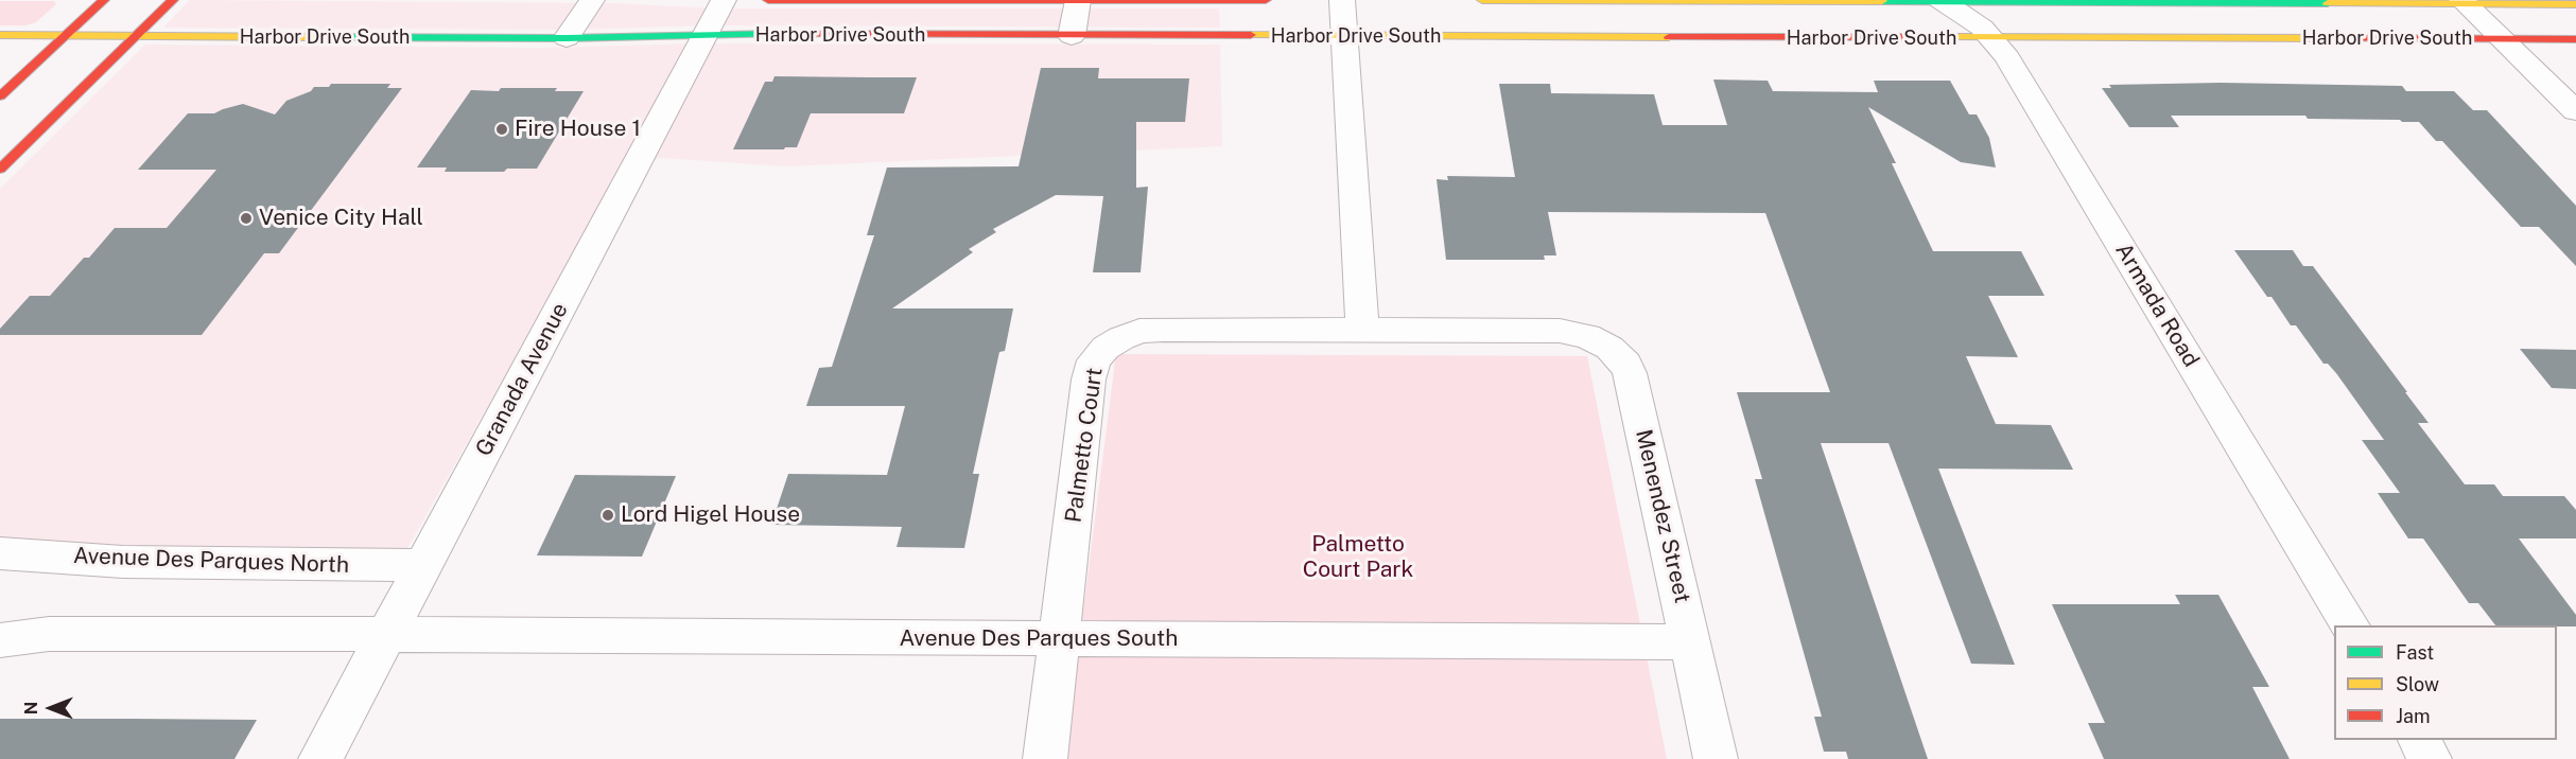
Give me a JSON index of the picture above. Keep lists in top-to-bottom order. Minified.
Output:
{"streets":{"street":["Harbor Drive South","Armada Road","Granada Avenue","Palmetto Court","Menendez Street","Avenue Des Parques North","Avenue Des Parques South"]},"crossings":[["Harbor Drive South","Armada Road"],["Harbor Drive South","Granada Avenue"],["Granada Avenue","Avenue Des Parques North"],["Granada Avenue","Avenue Des Parques South"],["Palmetto Court","Menendez Street"],["Palmetto Court","Avenue Des Parques South"],["Menendez Street","Avenue Des Parques South"]],"parks":["Palmetto Court Park"],"places":["Fire House 1","Venice City Hall","Lord Higel House"],"legend":["Fast","Slow","Jam"],"north":"left"}
